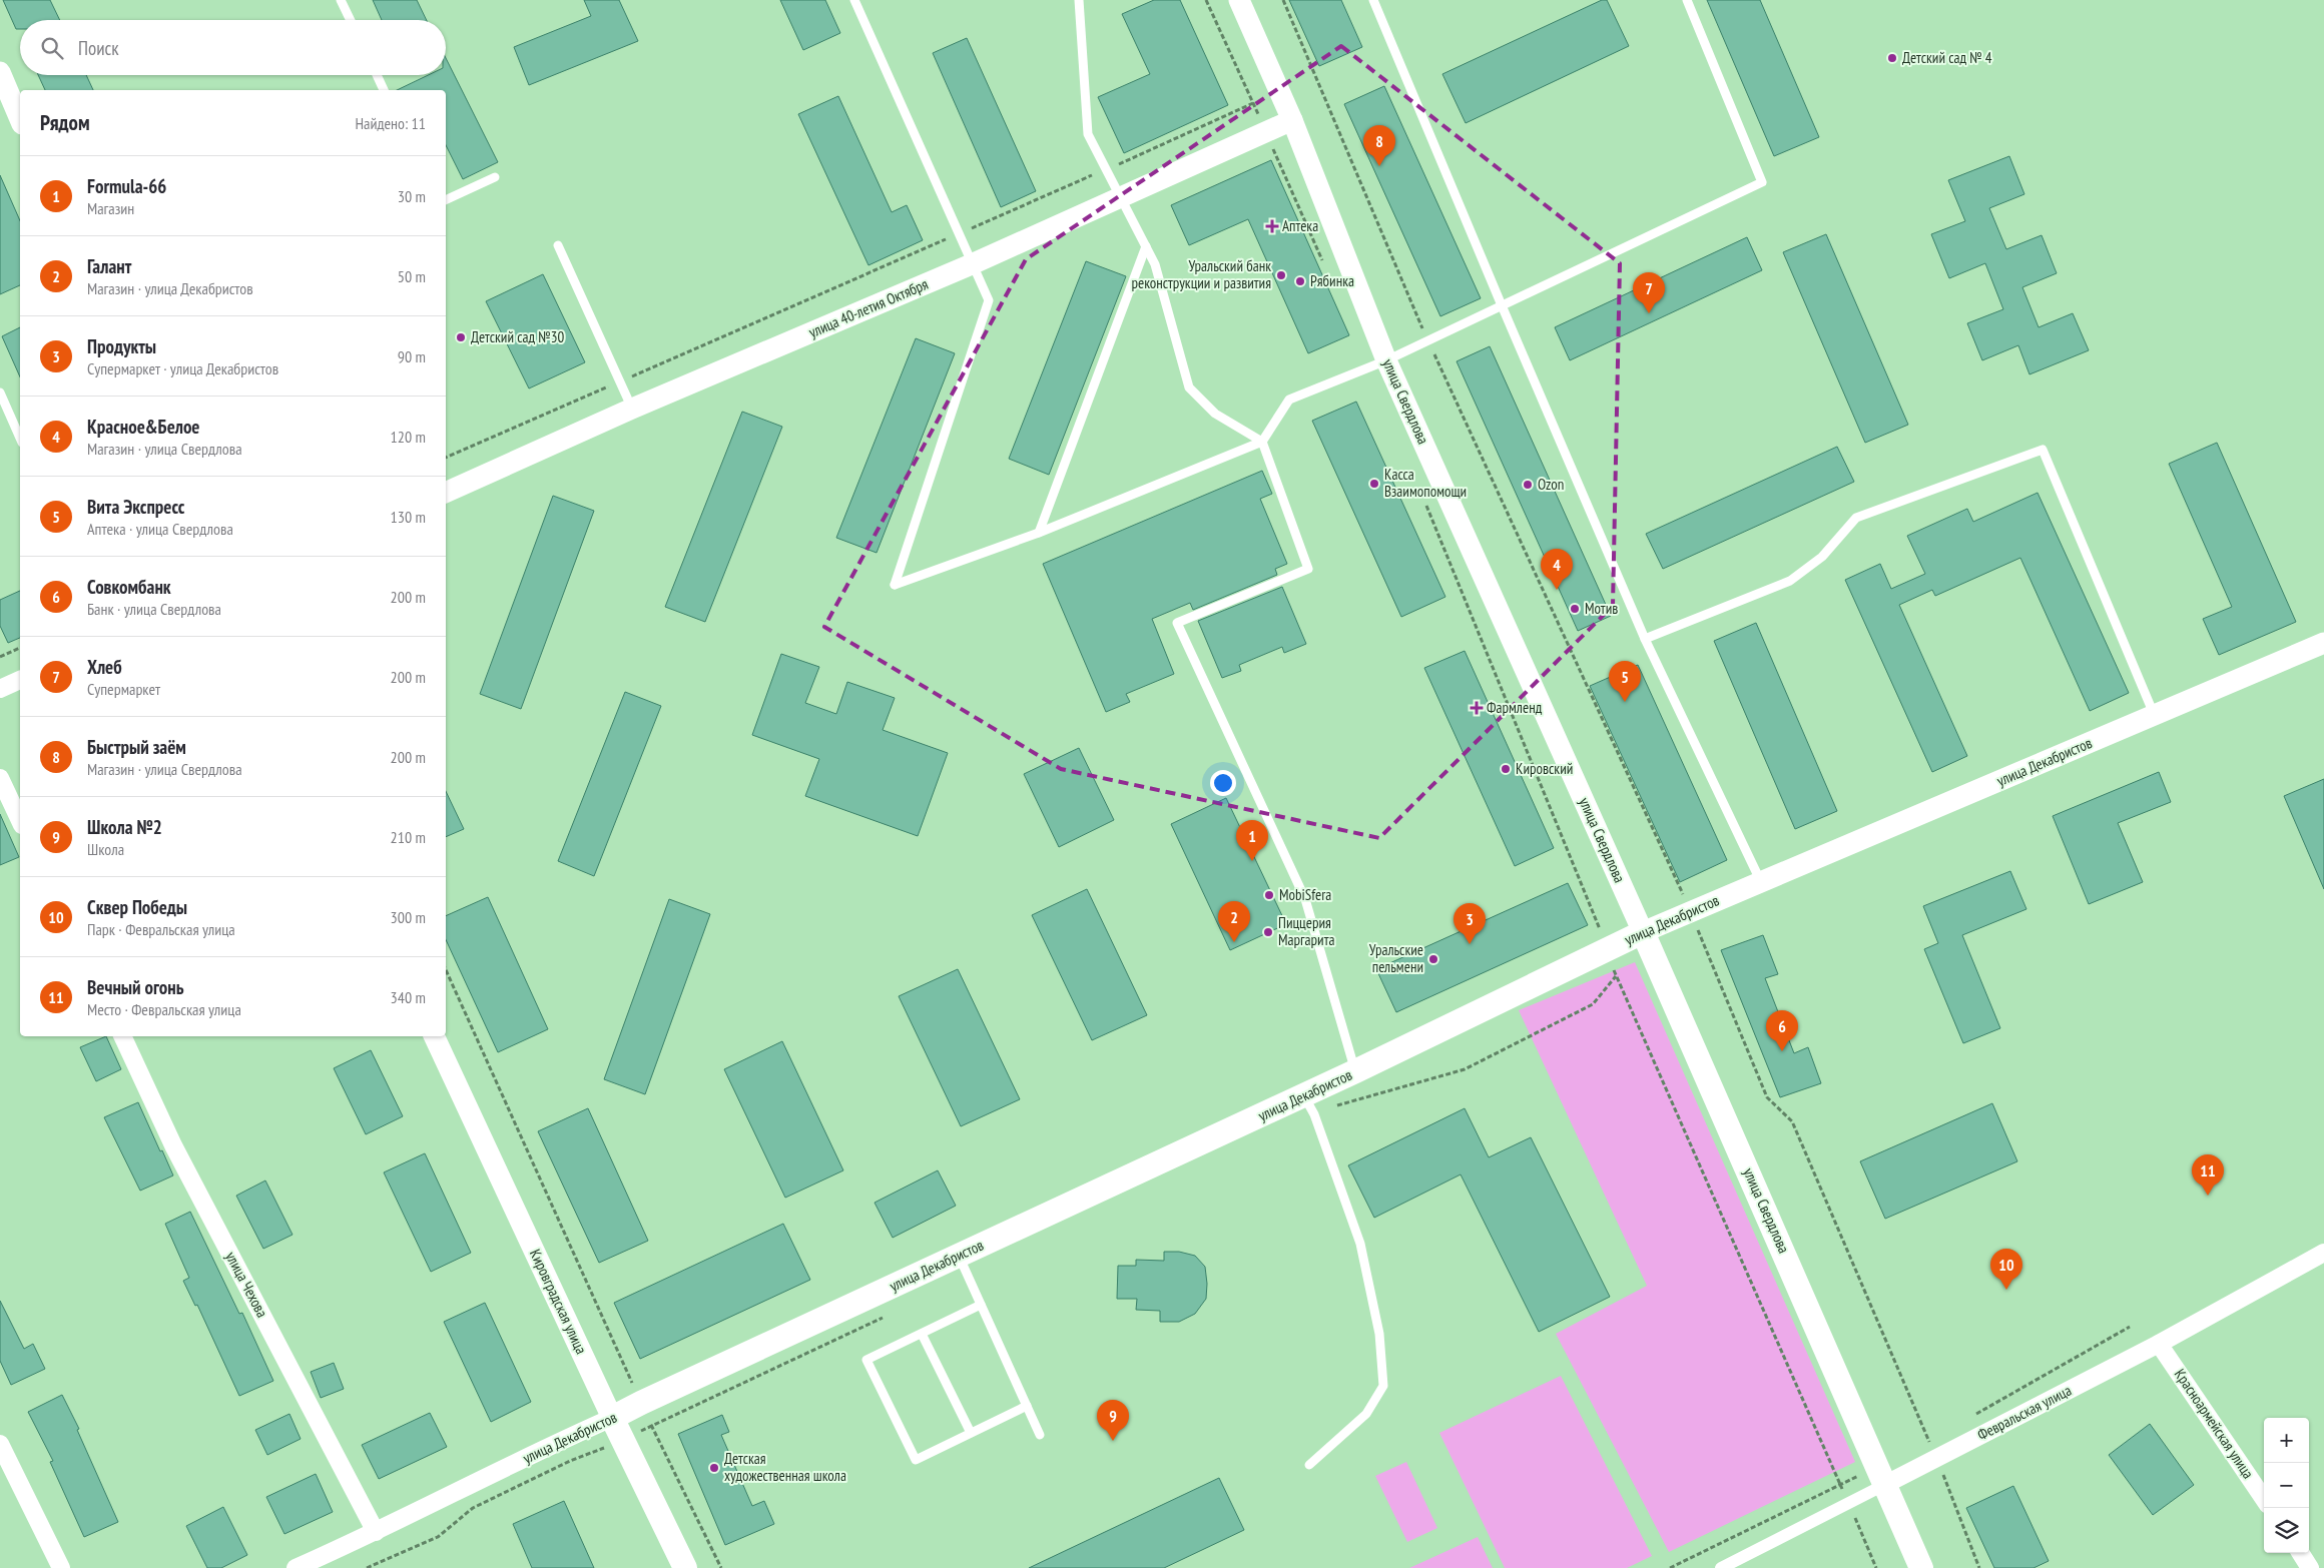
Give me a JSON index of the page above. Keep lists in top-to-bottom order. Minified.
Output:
{"streets":{"main road":["улица Свердлова","улица Декабристов","Кировградская улица"],"street":["улица 40-летия Октября","улица Чехова","Февральская улица","Красноармейская улица"]},"crossings":[["улица 40-летия Октября","улица Свердлова"],["улица Свердлова","улица Декабристов"],["улица Свердлова","Февральская улица"],["улица Декабристов","улица Чехова"],["улица Декабристов","Кировградская улица"],["Февральская улица","Красноармейская улица"]],"places":{"other":["Детский сад № 4","Уральский банк реконструкции и развития","Рябинка","Детский сад №30","Касса Взаимопомощи","Ozon","Мотив","Кировский","MobiSfera","Пиццерия Маргарита","Уральские пельмени","Детская художественная школа"],"health":["Аптека","Фармленд"]},"page":{"search":"Поиск","heading":["Рядом","Найдено: 11"],"pins":["8","7","4","5","1","2","3","6","11","10","9"],"list":[{"mark":"1","name":"Formula-66","note":"Магазин","value":"30 m"},{"mark":"2","name":"Галант","note":"Магазин · улица Декабристов","value":"50 m"},{"mark":"3","name":"Продукты","note":"Супермаркет · улица Декабристов","value":"90 m"},{"mark":"4","name":"Красное&Белое","note":"Магазин · улица Свердлова","value":"120 m"},{"mark":"5","name":"Вита Экспресс","note":"Аптека · улица Свердлова","value":"130 m"},{"mark":"6","name":"Совкомбанк","note":"Банк · улица Свердлова","value":"200 m"},{"mark":"7","name":"Хлеб","note":"Супермаркет","value":"200 m"},{"mark":"8","name":"Быстрый заём","note":"Магазин · улица Свердлова","value":"200 m"},{"mark":"9","name":"Школа №2","note":"Школа","value":"210 m"},{"mark":"10","name":"Сквер Победы","note":"Парк · Февральская улица","value":"300 m"},{"mark":"11","name":"Вечный огонь","note":"Место · Февральская улица","value":"340 m"}],"map_buttons":["+","−"]}}
